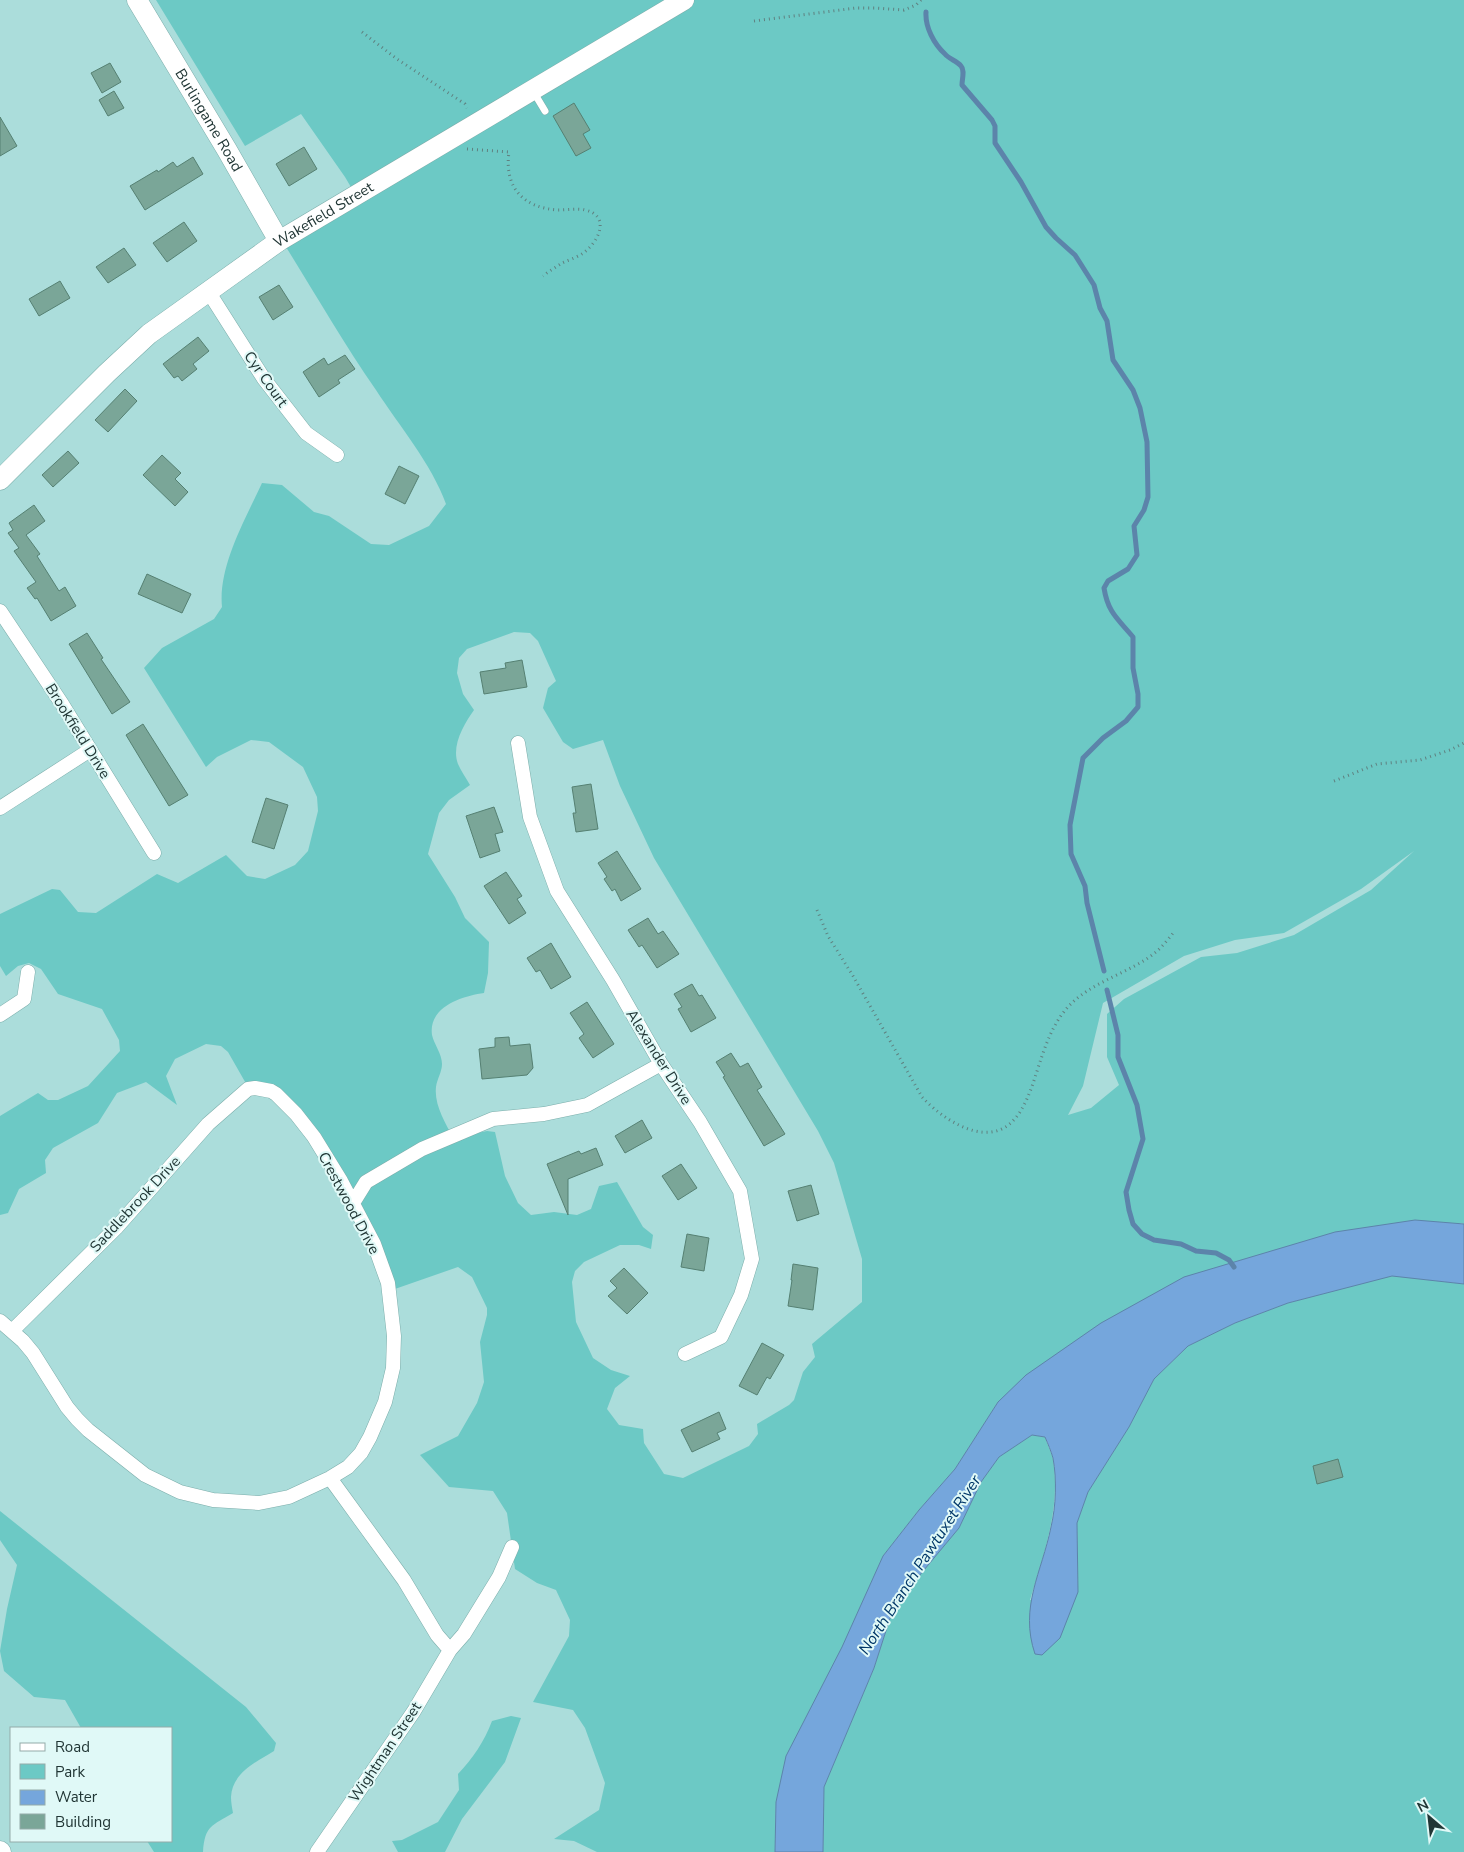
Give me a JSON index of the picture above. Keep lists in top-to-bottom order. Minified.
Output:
{"streets":{"street":["Burlingame Road","Wakefield Street","Cyr Court","Brookfield Drive","Alexander Drive","Crestwood Drive","Saddlebrook Drive","Wightman Street"]},"crossings":[["Burlingame Road","Wakefield Street"],["Wakefield Street","Cyr Court"],["Crestwood Drive","Saddlebrook Drive"]],"water":["North Branch Pawtuxet River"],"legend":["Road","Park","Water","Building"],"north":"top left"}
